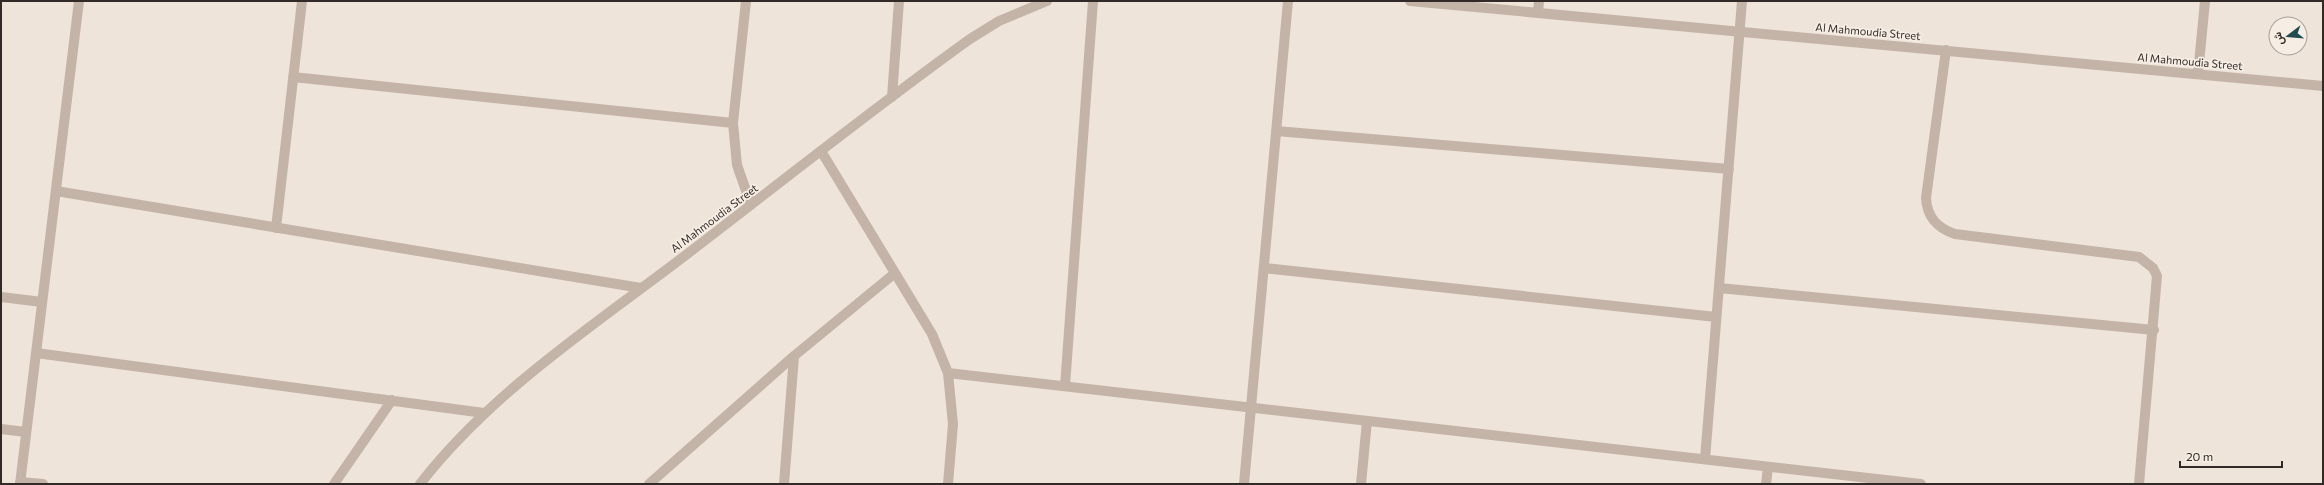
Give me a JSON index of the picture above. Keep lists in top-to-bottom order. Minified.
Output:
{"streets":{"street":["Al Mahmoudia Street"]},"scale_bar":"20 m","north":"left"}
